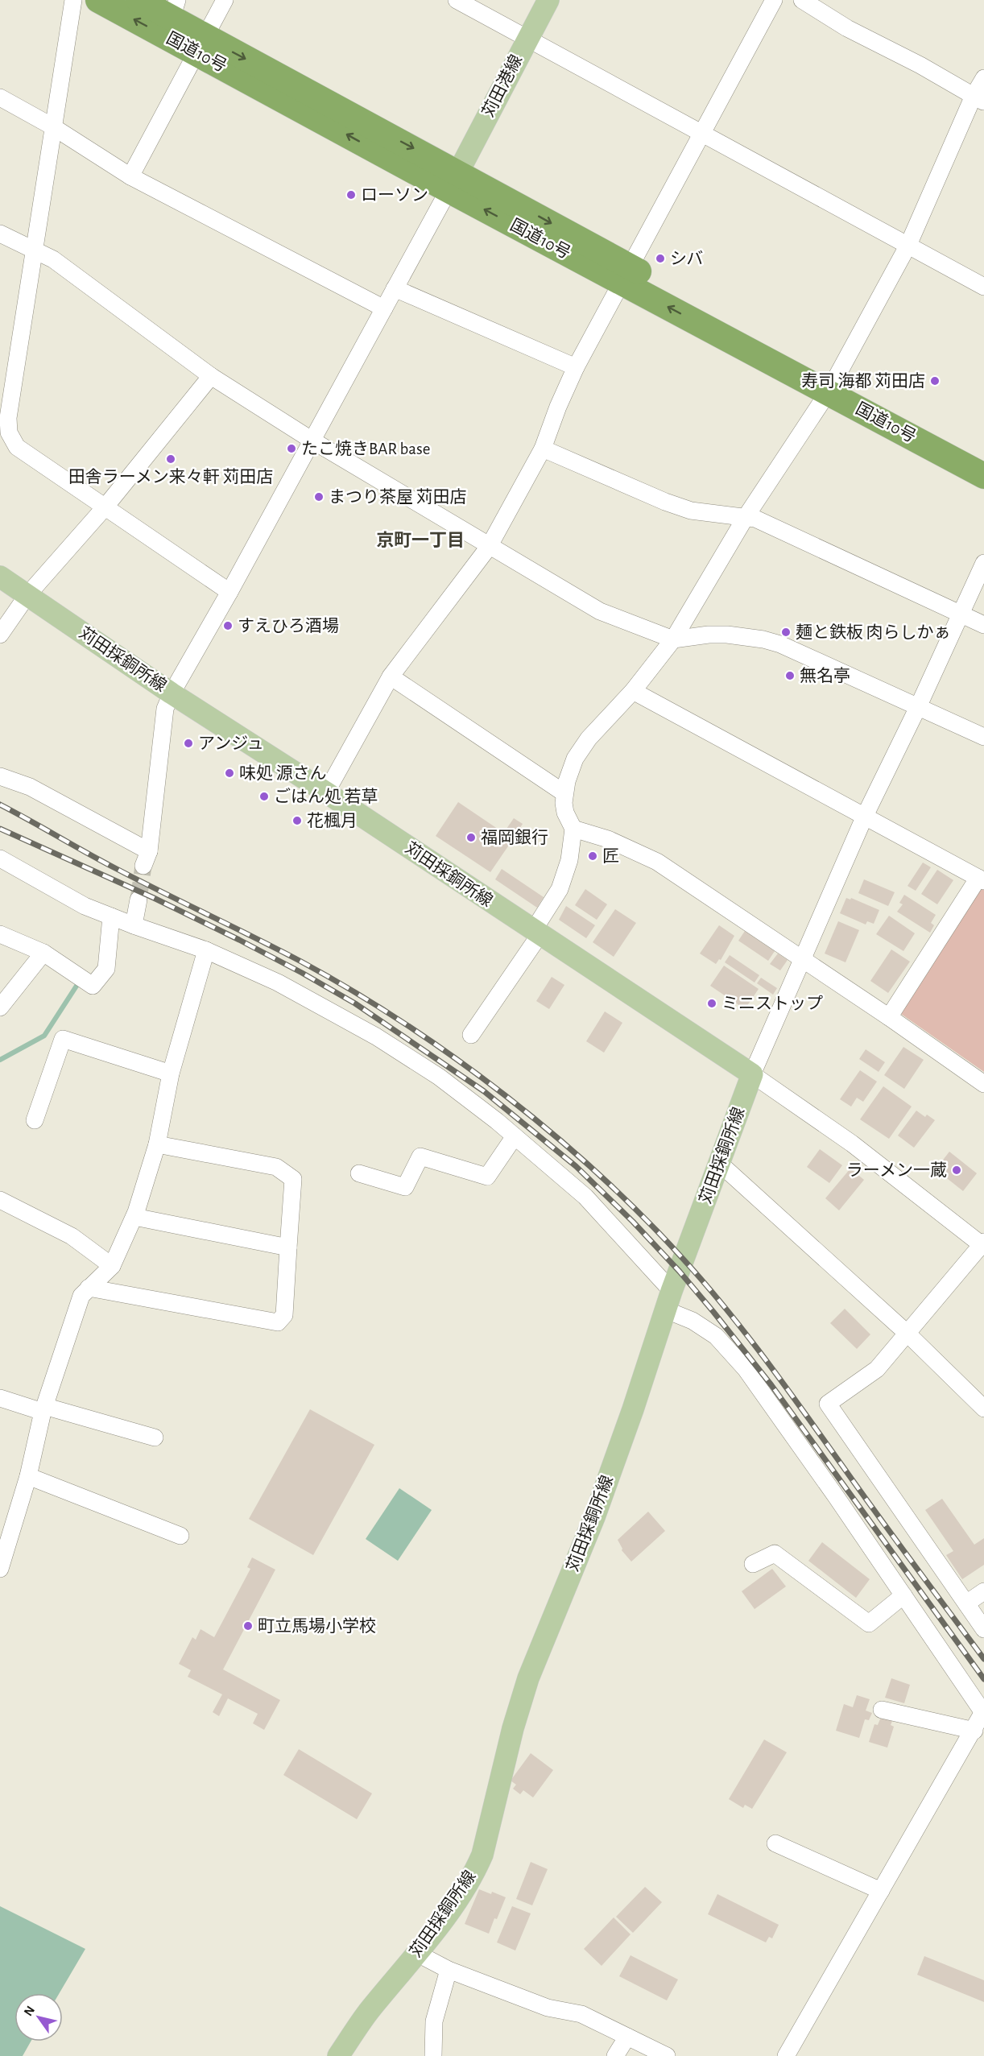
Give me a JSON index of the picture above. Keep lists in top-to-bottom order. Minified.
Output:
{"streets":{"highway":["国道10号"],"main road":["苅田港線","苅田採銅所線"]},"crossings":[["国道10号","苅田港線"]],"districts":["京町一丁目"],"places":["ローソン","シバ","寿司 海都 苅田店","たこ焼きBAR base","田舎ラーメン来々軒 苅田店","まつり茶屋 苅田店","すえひろ酒場","麺と鉄板 肉らしかぁ","無名亭","アンジュ","味処 源さん","ごはん処 若草","花楓月","福岡銀行","匠","ミニストップ","ラーメン一蔵","町立馬場小学校"],"north":"top left"}
